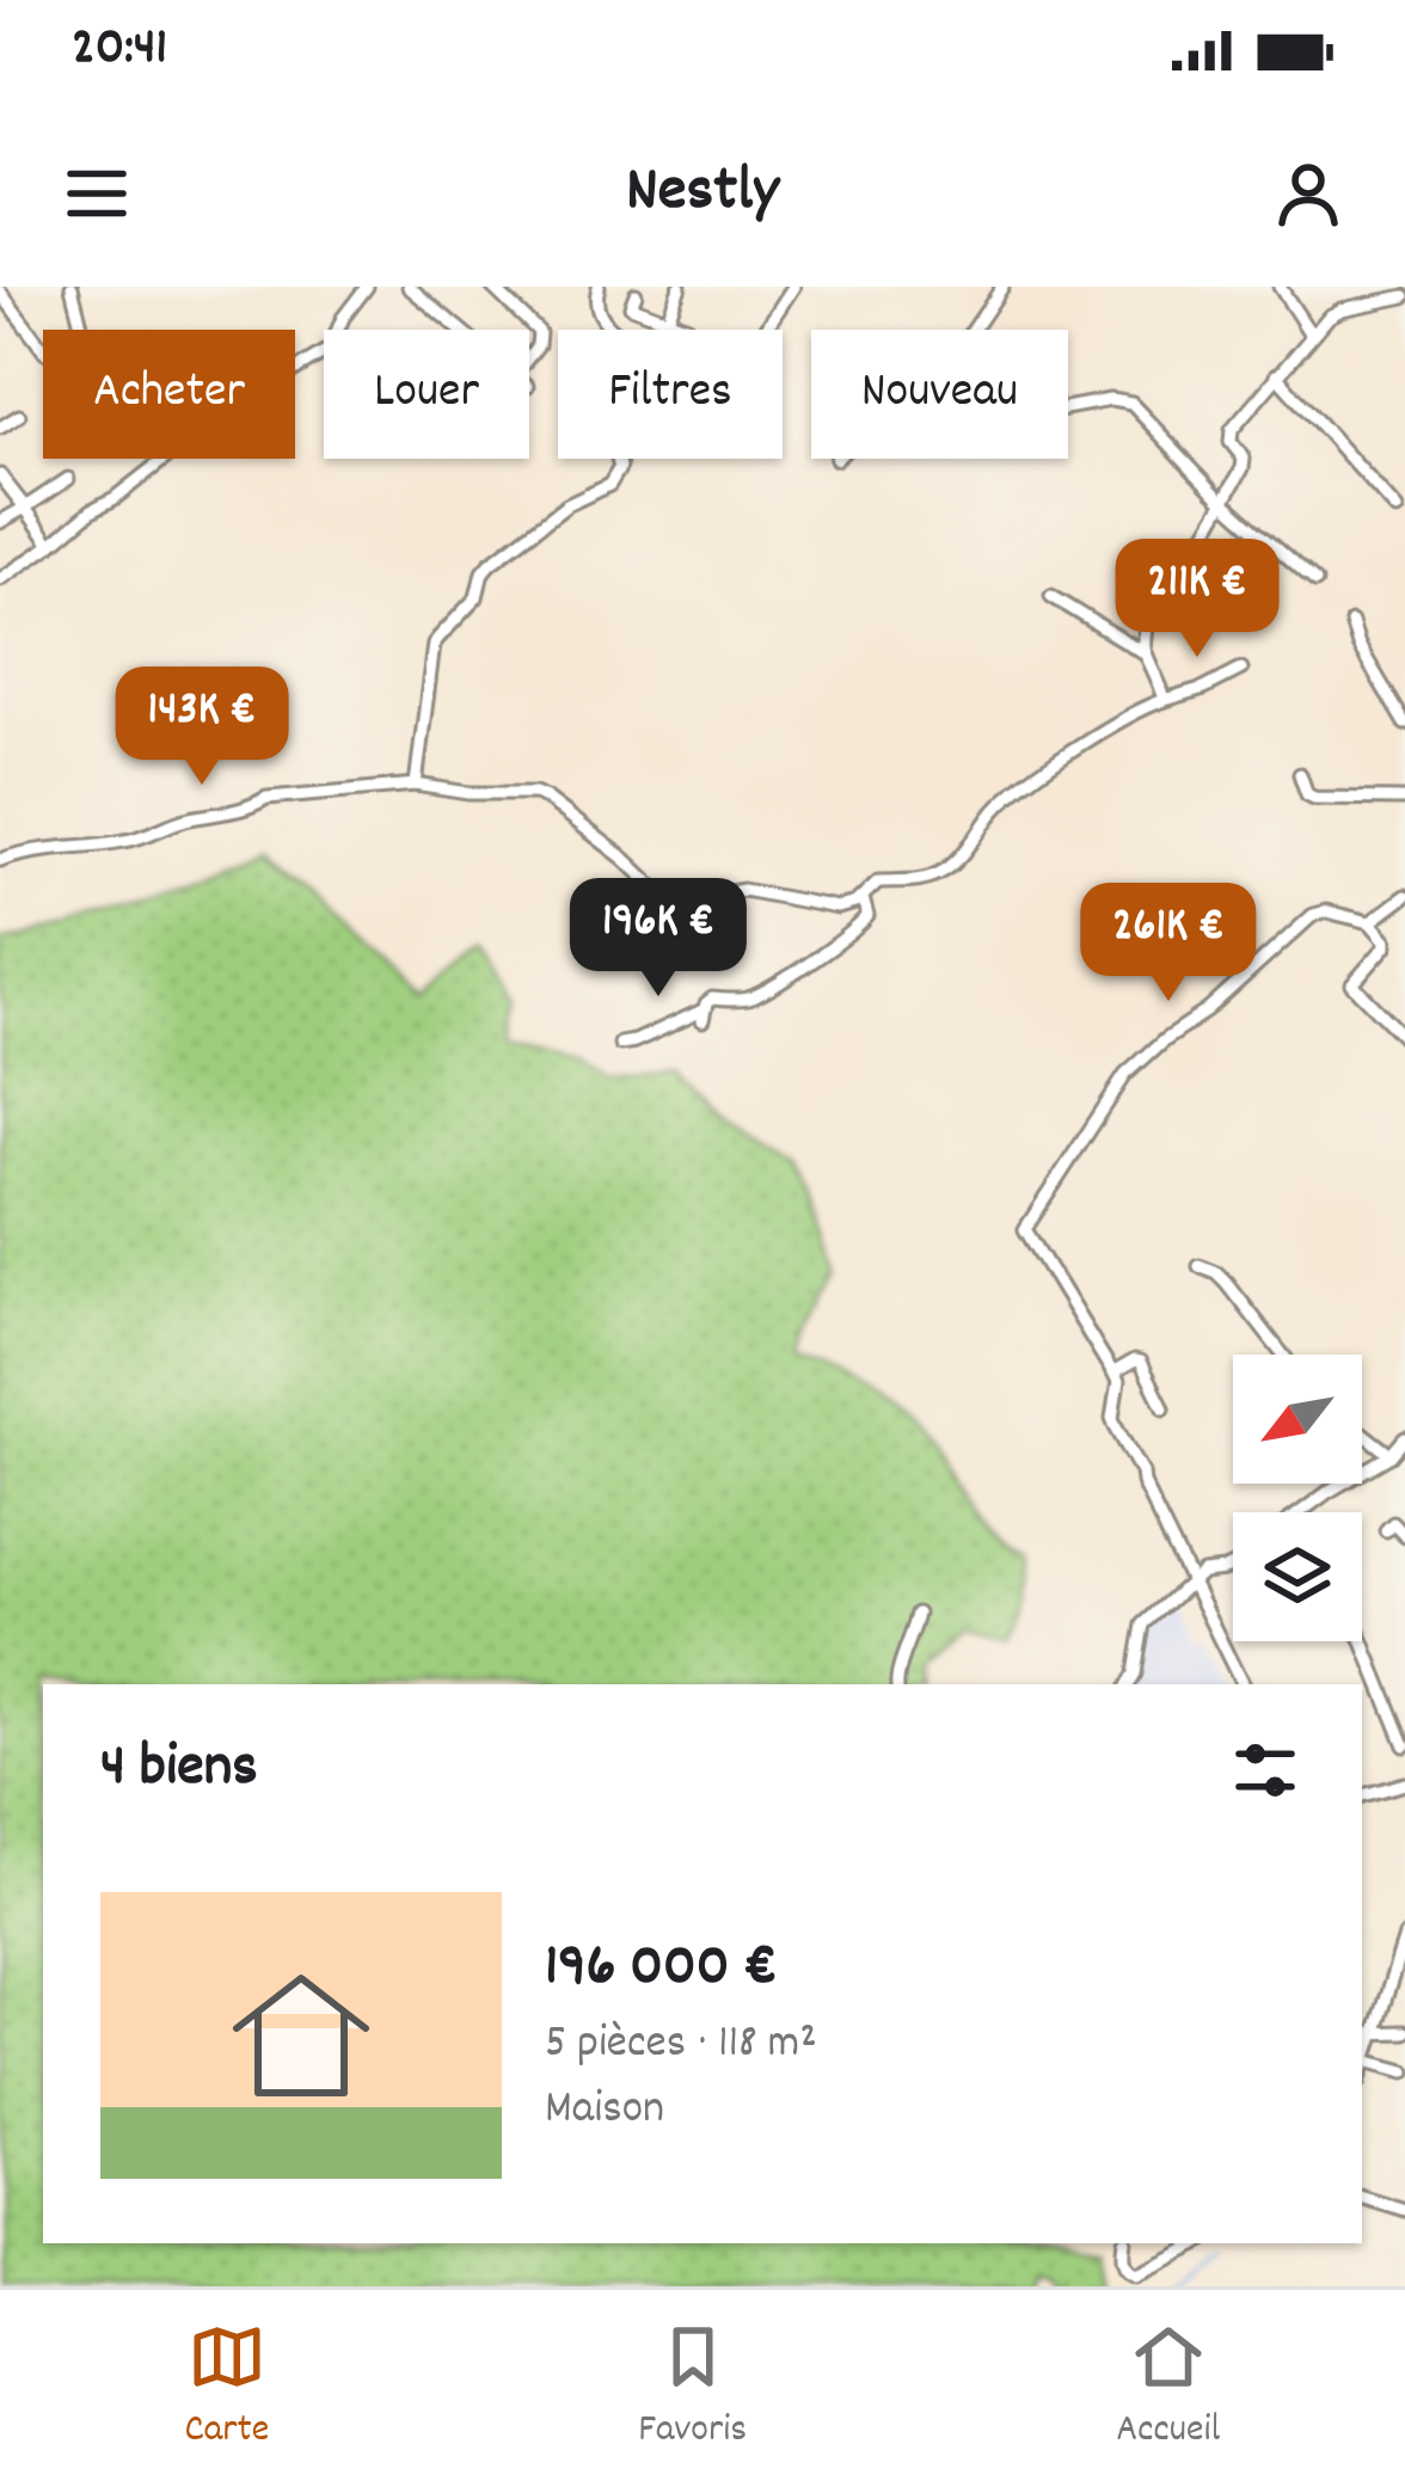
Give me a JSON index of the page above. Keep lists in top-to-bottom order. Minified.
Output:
{"north":"bottom left","page":{"status":"20:41","header":"Nestly","chip":["Acheter","Louer","Filtres","Nouveau"],"price":["211K €","143K €","196K €","261K €"],"heading":"4 biens","list":[{"name":"196 000 €","note":"5 pièces · 118 m² · Maison"}],"tabs":["Carte","Favoris","Accueil"]}}
